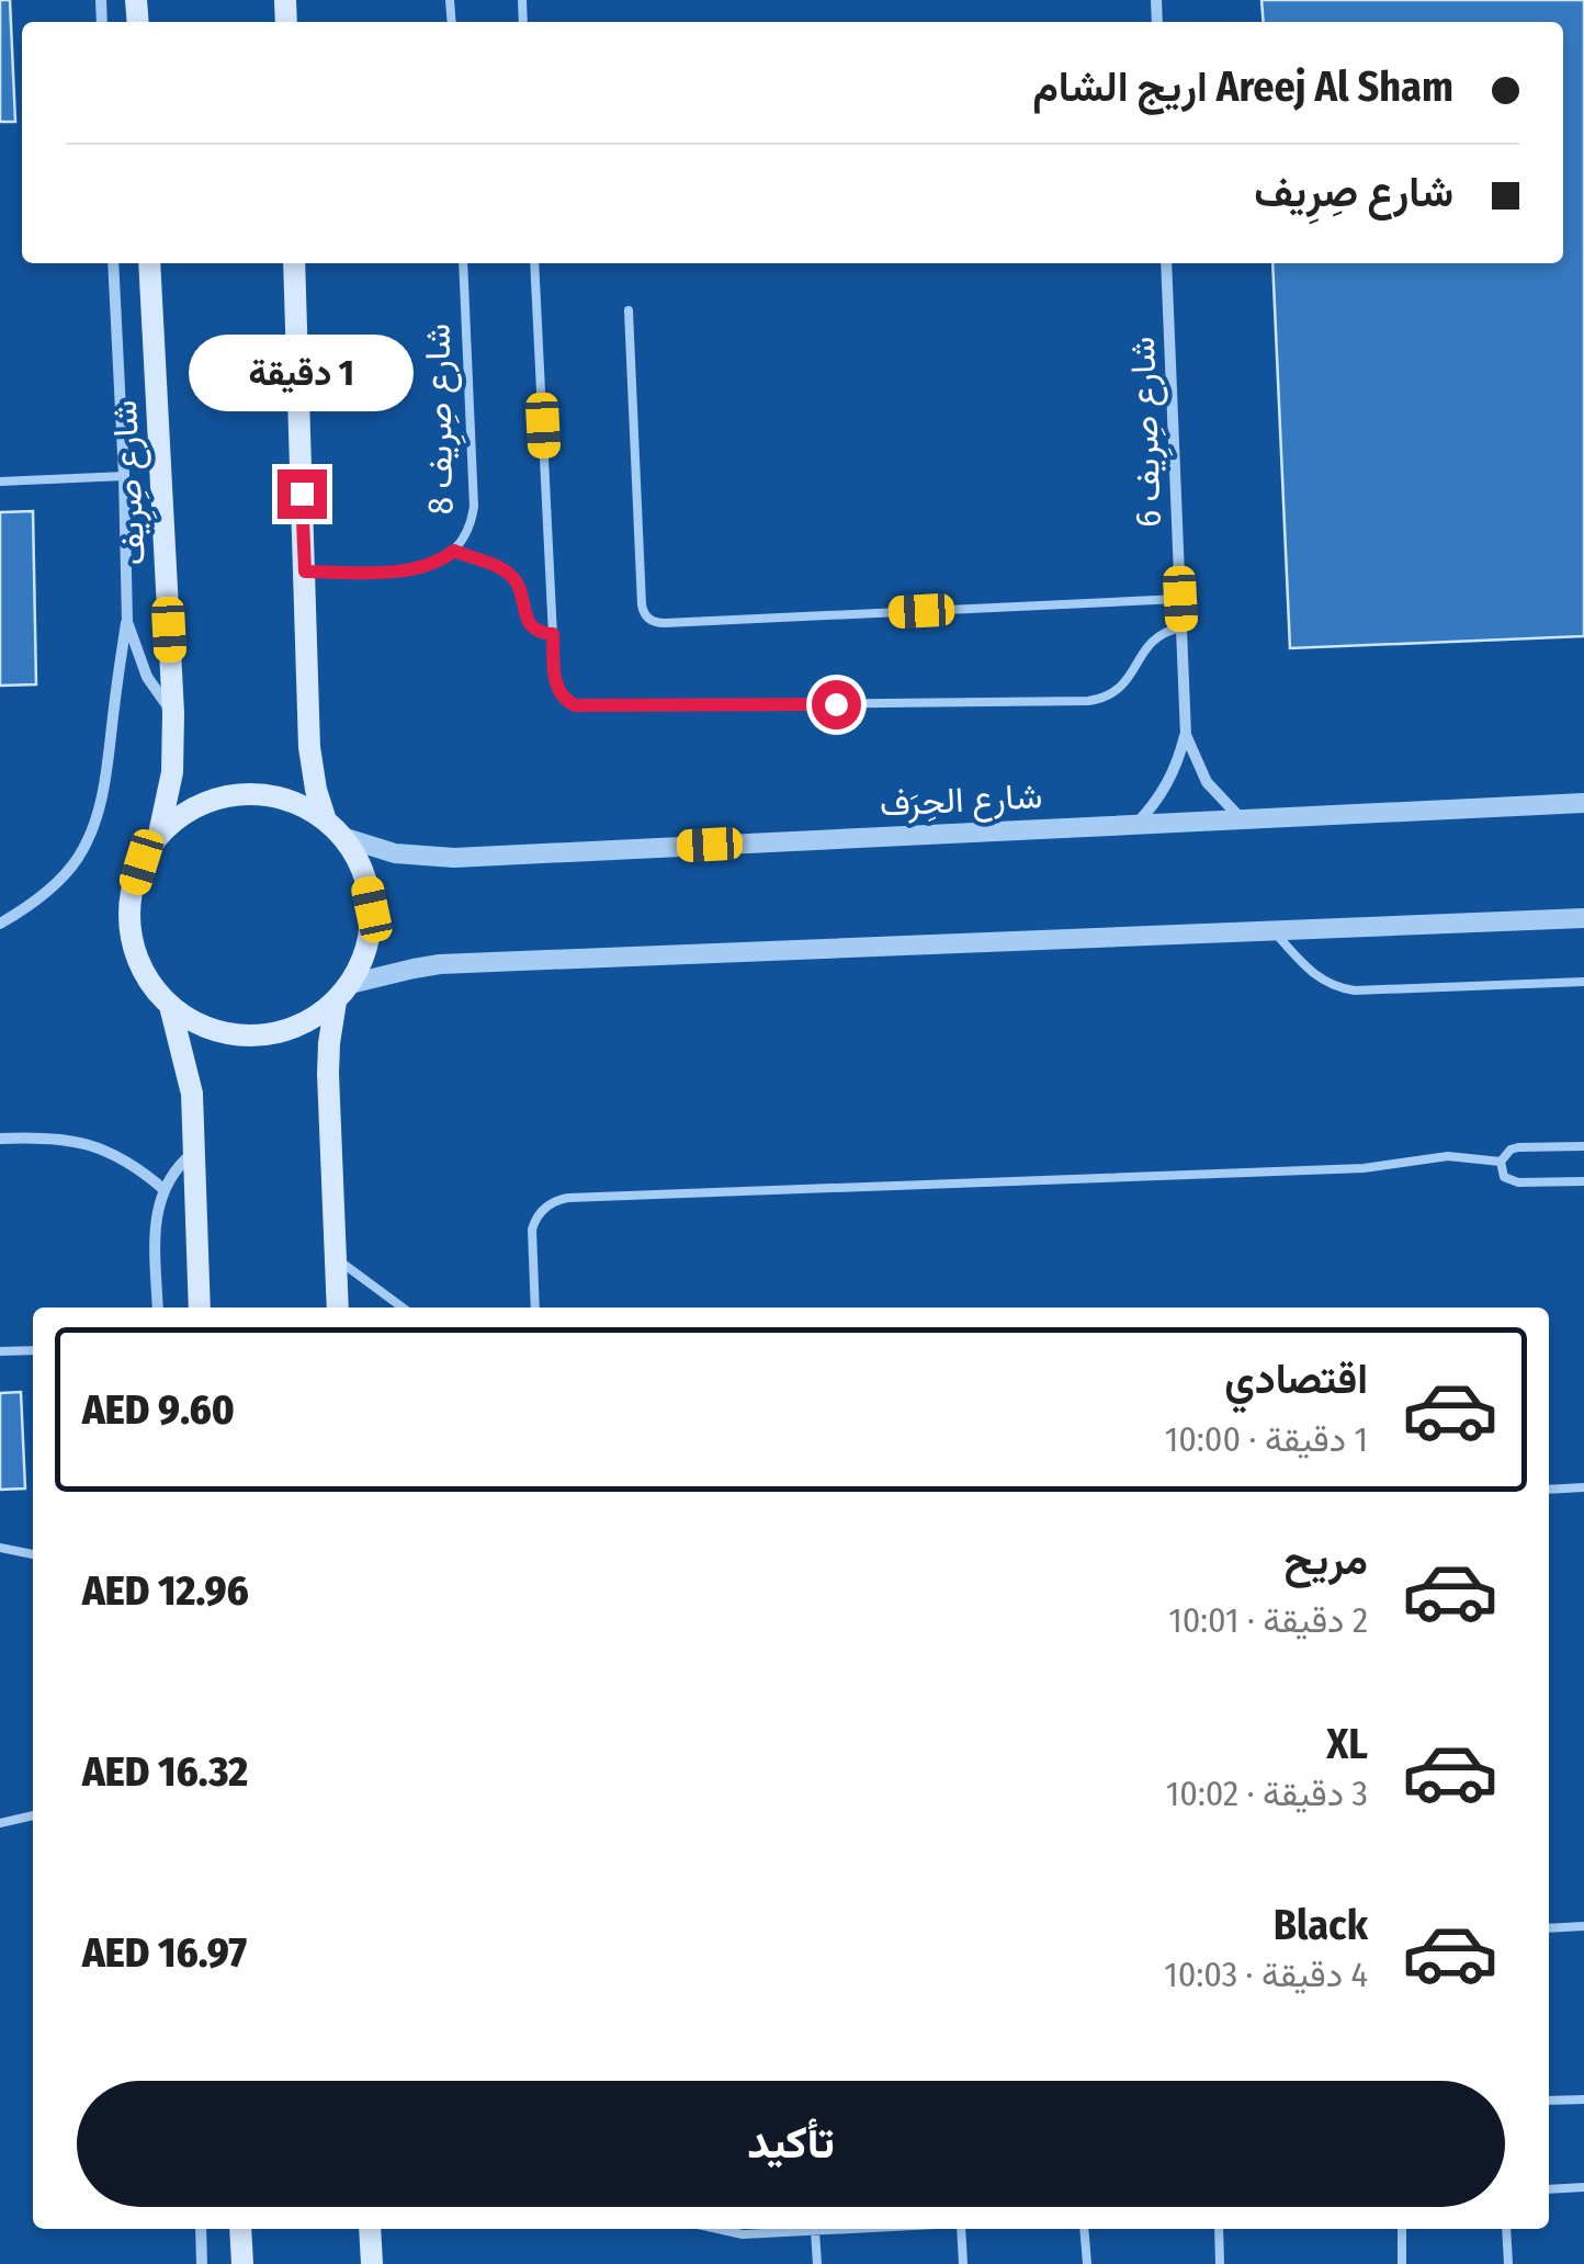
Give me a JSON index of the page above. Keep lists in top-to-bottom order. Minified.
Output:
{"streets":{"main road":["شارع صِرِيف"],"street":["شارع صِرِيف 6","شارع الحِرَف"],"lane":["شارع صِرِيف 8"]},"crossings":[["شارع صِرِيف 6","شارع الحِرَف"],["شارع صِرِيف","شارع الحِرَف"]],"page":{"banner":["Areej Al Sham اريج الشام","شارع صِرِيف"],"bubble":"1 دقيقة","list":[{"name":"اقتصادي","note":"1 دقيقة · 10:00","value":"AED 9.60"},{"name":"مريح","note":"2 دقيقة · 10:01","value":"AED 12.96"},{"name":"XL","note":"3 دقيقة · 10:02","value":"AED 16.32"},{"name":"Black","note":"4 دقيقة · 10:03","value":"AED 16.97"}],"buttons":"تأكيد"}}
